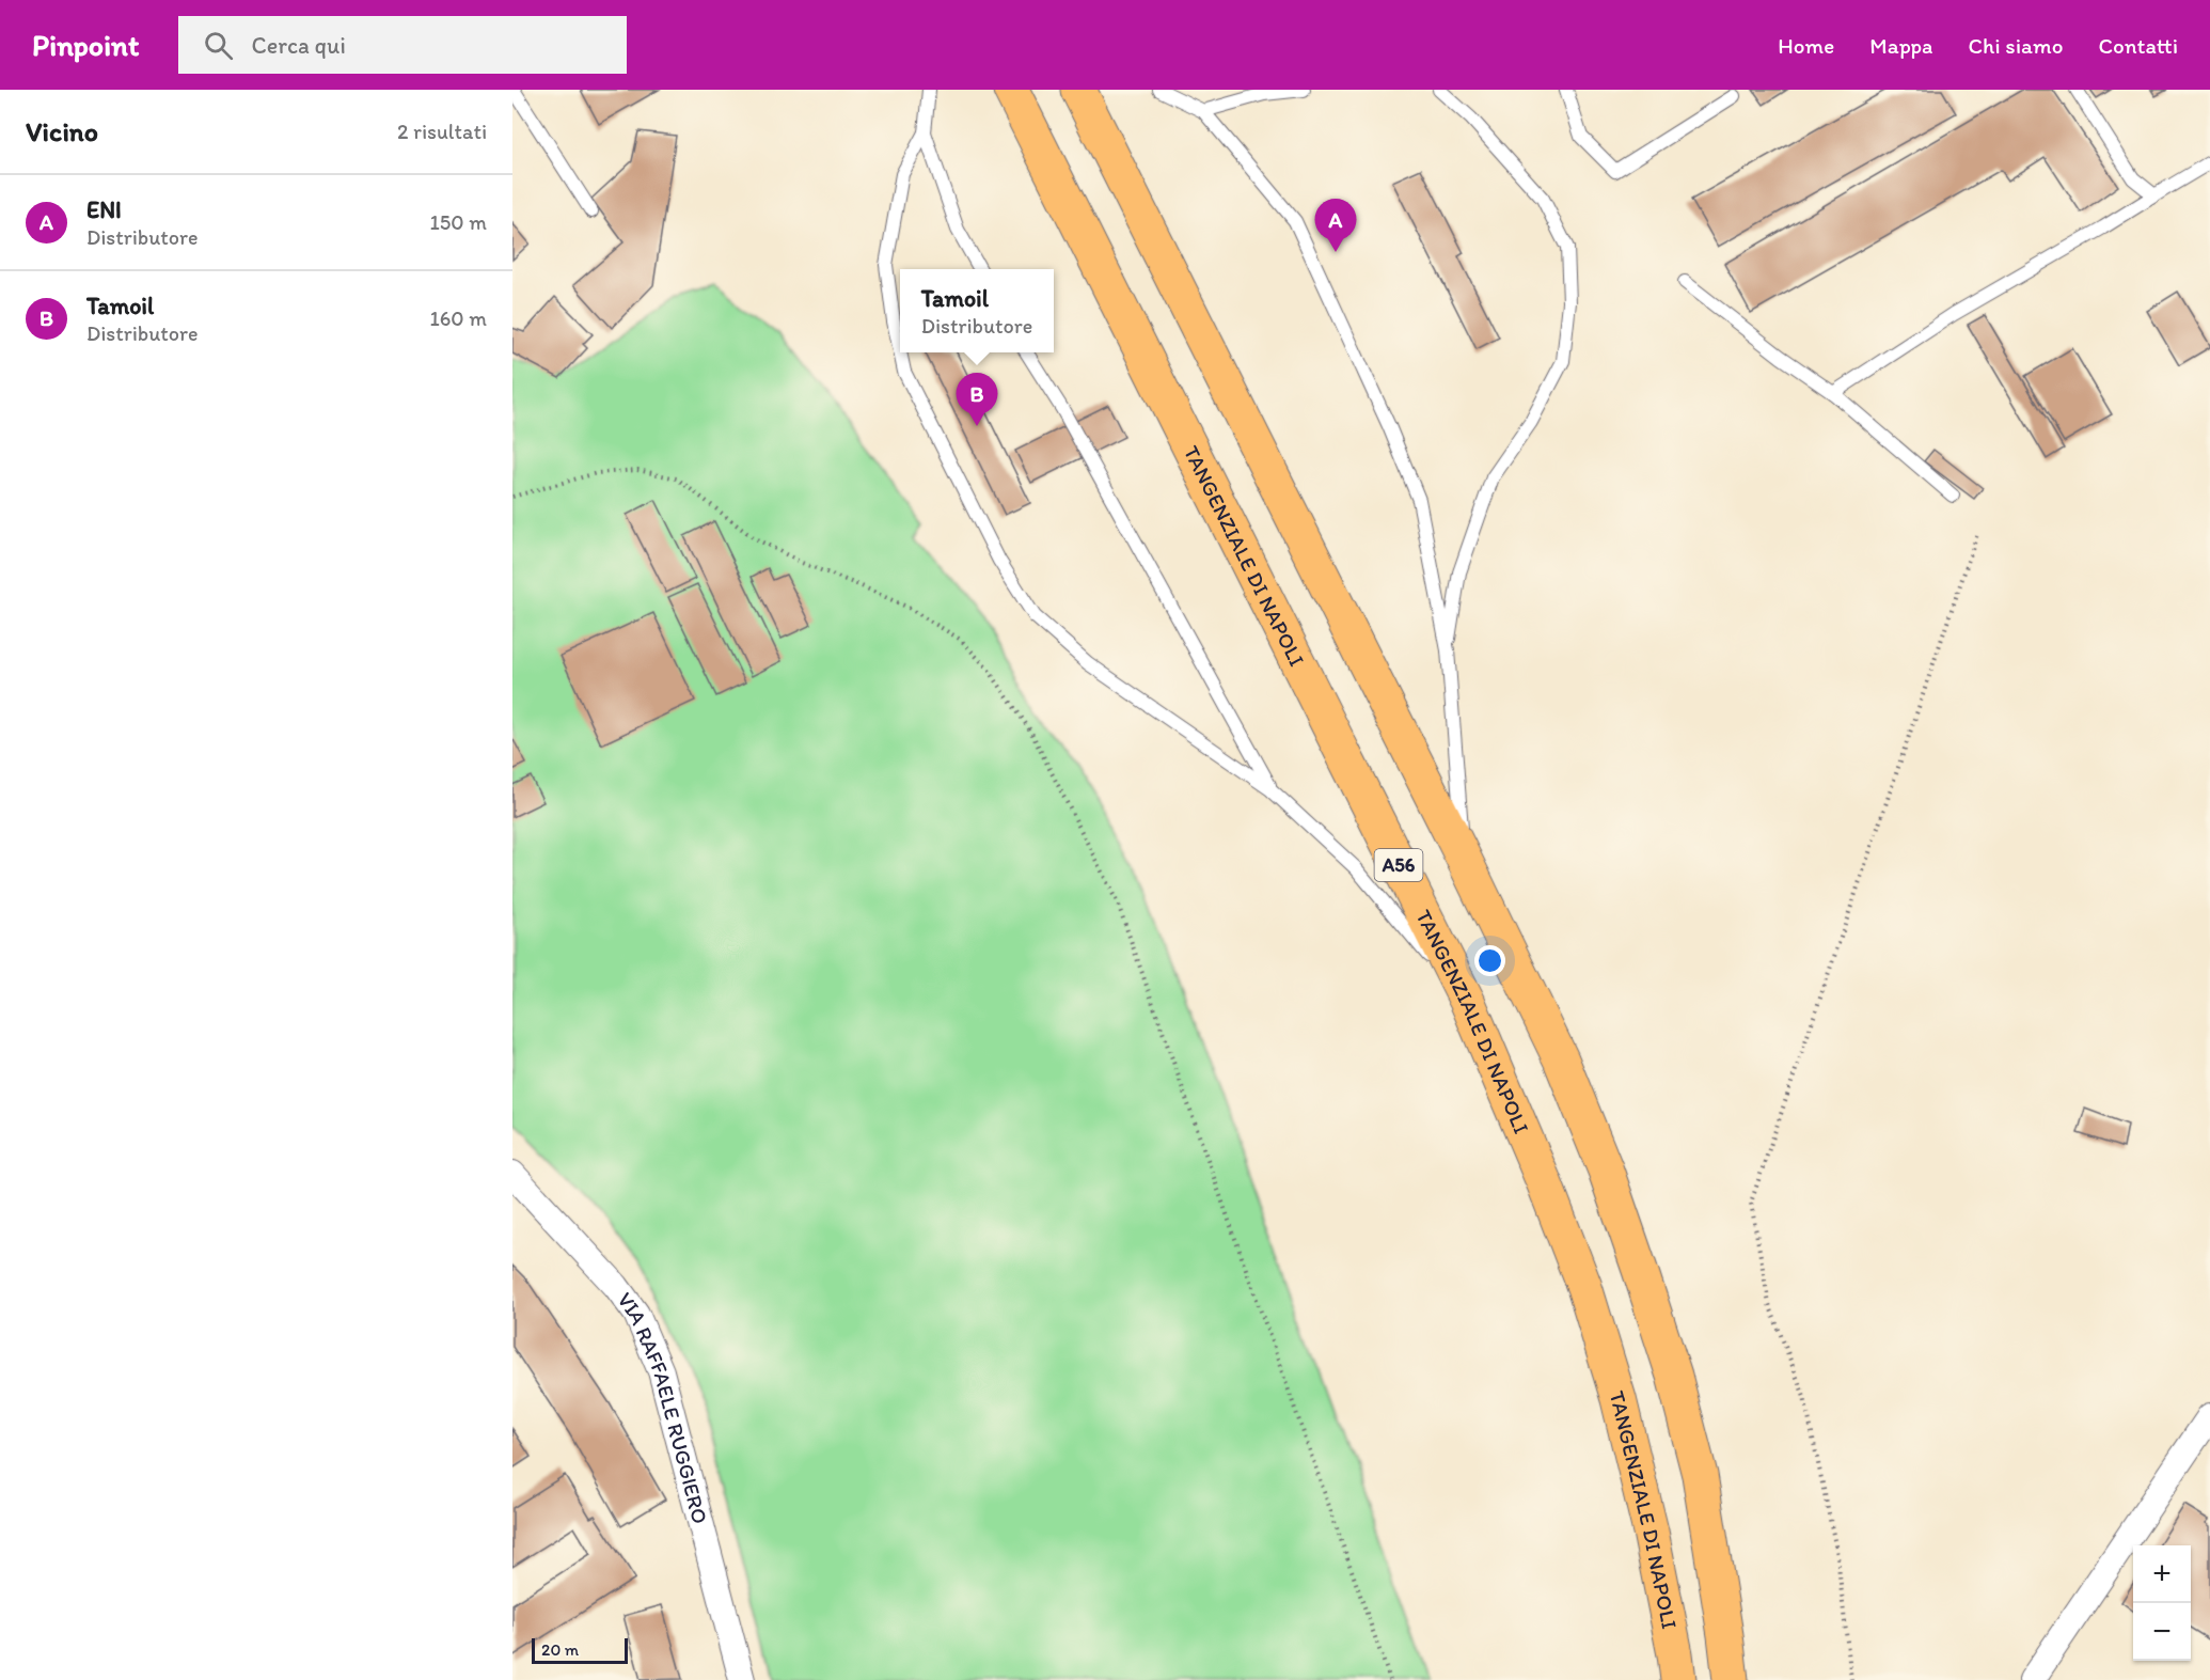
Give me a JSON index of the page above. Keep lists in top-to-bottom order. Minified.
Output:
{"streets":{"highway":["TANGENZIALE DI NAPOLI","A56"],"street":["VIA RAFFAELE RUGGIERO"]},"scale_bar":"20 m","page":{"header":"Pinpoint","search":"Cerca qui","nav":["Home","Mappa","Chi siamo","Contatti"],"heading":["Vicino","2 risultati"],"list":[{"mark":"A","name":"ENI","note":"Distributore","value":"150 m"},{"mark":"B","name":"Tamoil","note":"Distributore","value":"160 m"}],"pins":["A","B"],"popup":["Tamoil","Distributore"],"map_buttons":["+","−"],"scale":"20 m"}}
